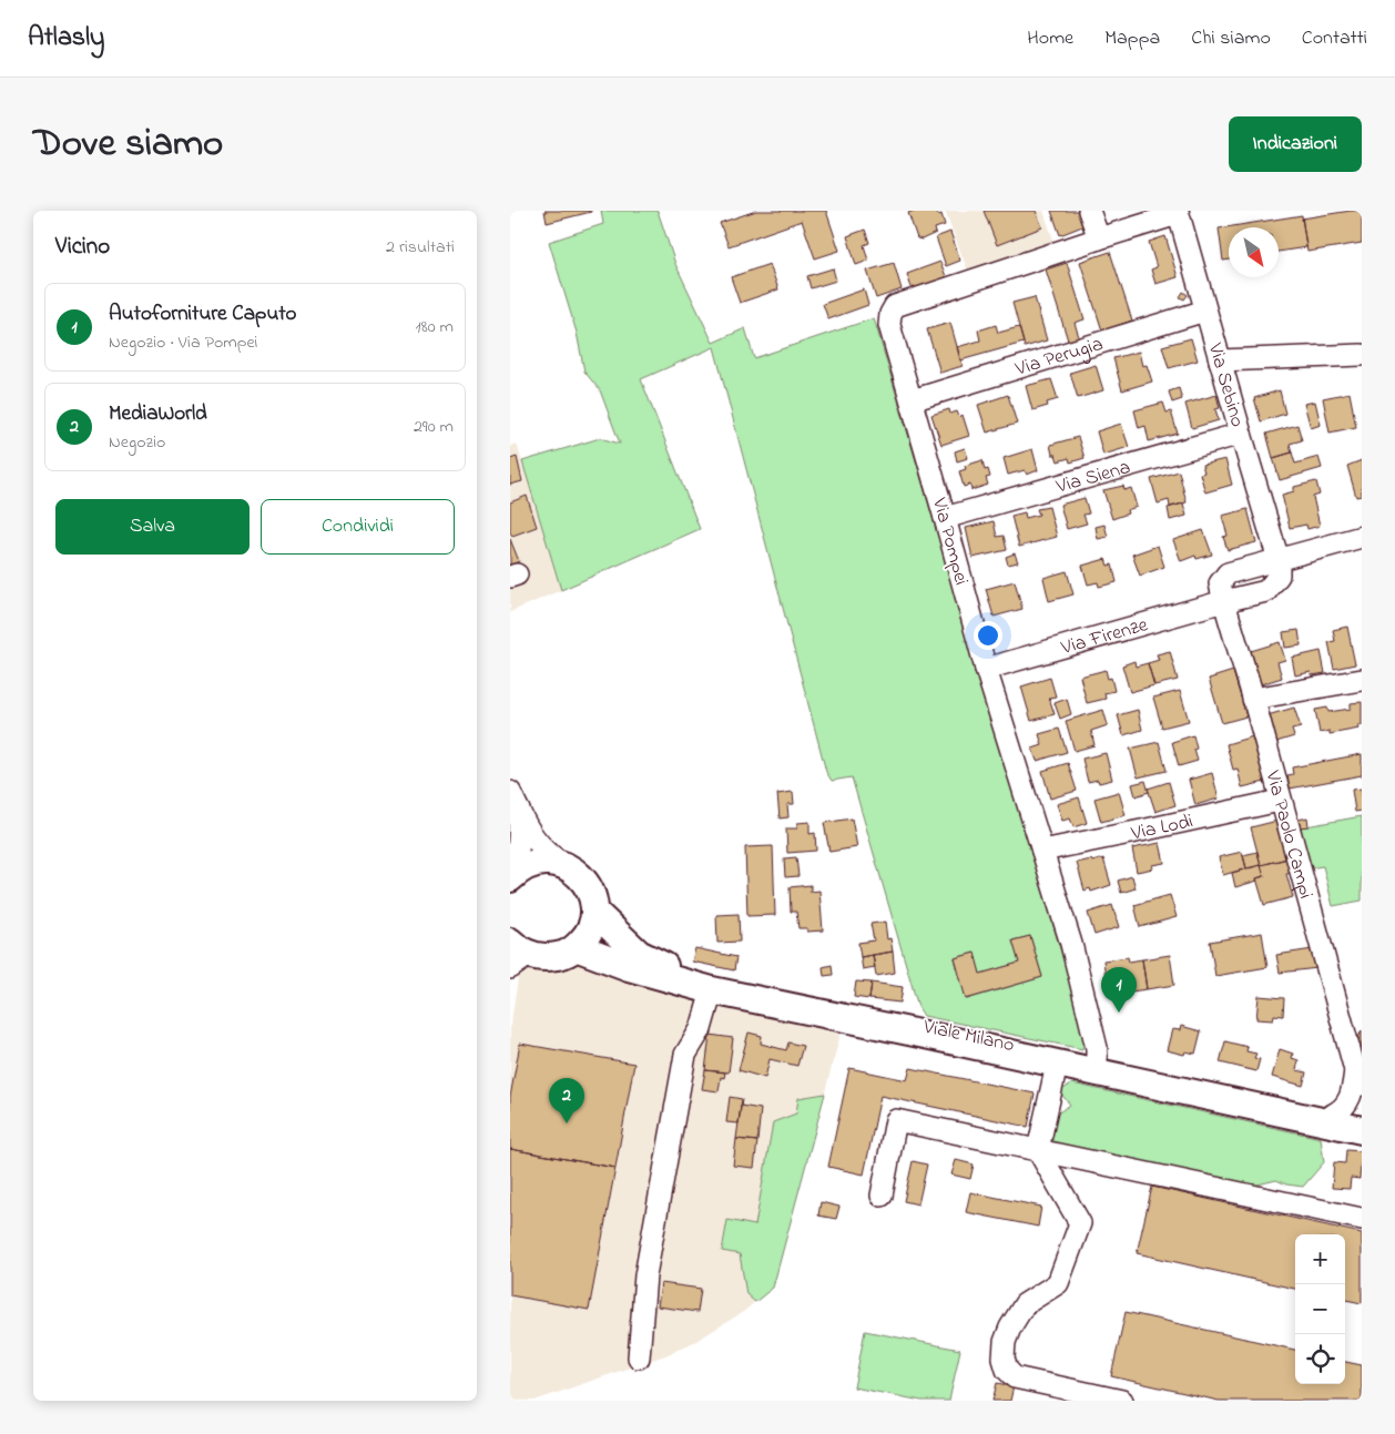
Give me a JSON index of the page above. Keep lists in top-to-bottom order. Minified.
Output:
{"streets":{"main road":["Viale Milano"],"street":["Via Perugia","Via Sebino","Via Siena","Via Pompei","Via Firenze","Via Lodi","Via Paolo Campi"]},"crossings":[["Via Perugia","Via Sebino"],["Via Perugia","Via Pompei"],["Via Sebino","Via Siena"],["Via Sebino","Via Pompei"],["Via Sebino","Via Firenze"],["Via Siena","Via Pompei"],["Via Pompei","Via Firenze"],["Via Pompei","Via Lodi"],["Via Pompei","Viale Milano"],["Via Firenze","Via Paolo Campi"],["Via Lodi","Via Paolo Campi"],["Via Paolo Campi","Viale Milano"]],"north":"bottom right","page":{"header":"Atlasly","nav":["Home","Mappa","Chi siamo","Contatti"],"title":"Dove siamo","buttons":["Indicazioni",["Salva","Condividi"]],"heading":["Vicino","2 risultati"],"list":[{"mark":"1","name":"Autoforniture Caputo","note":"Negozio · Via Pompei","value":"180 m"},{"mark":"2","name":"MediaWorld","note":"Negozio","value":"290 m"}],"pins":["1","2"],"map_buttons":["+","−"]}}
